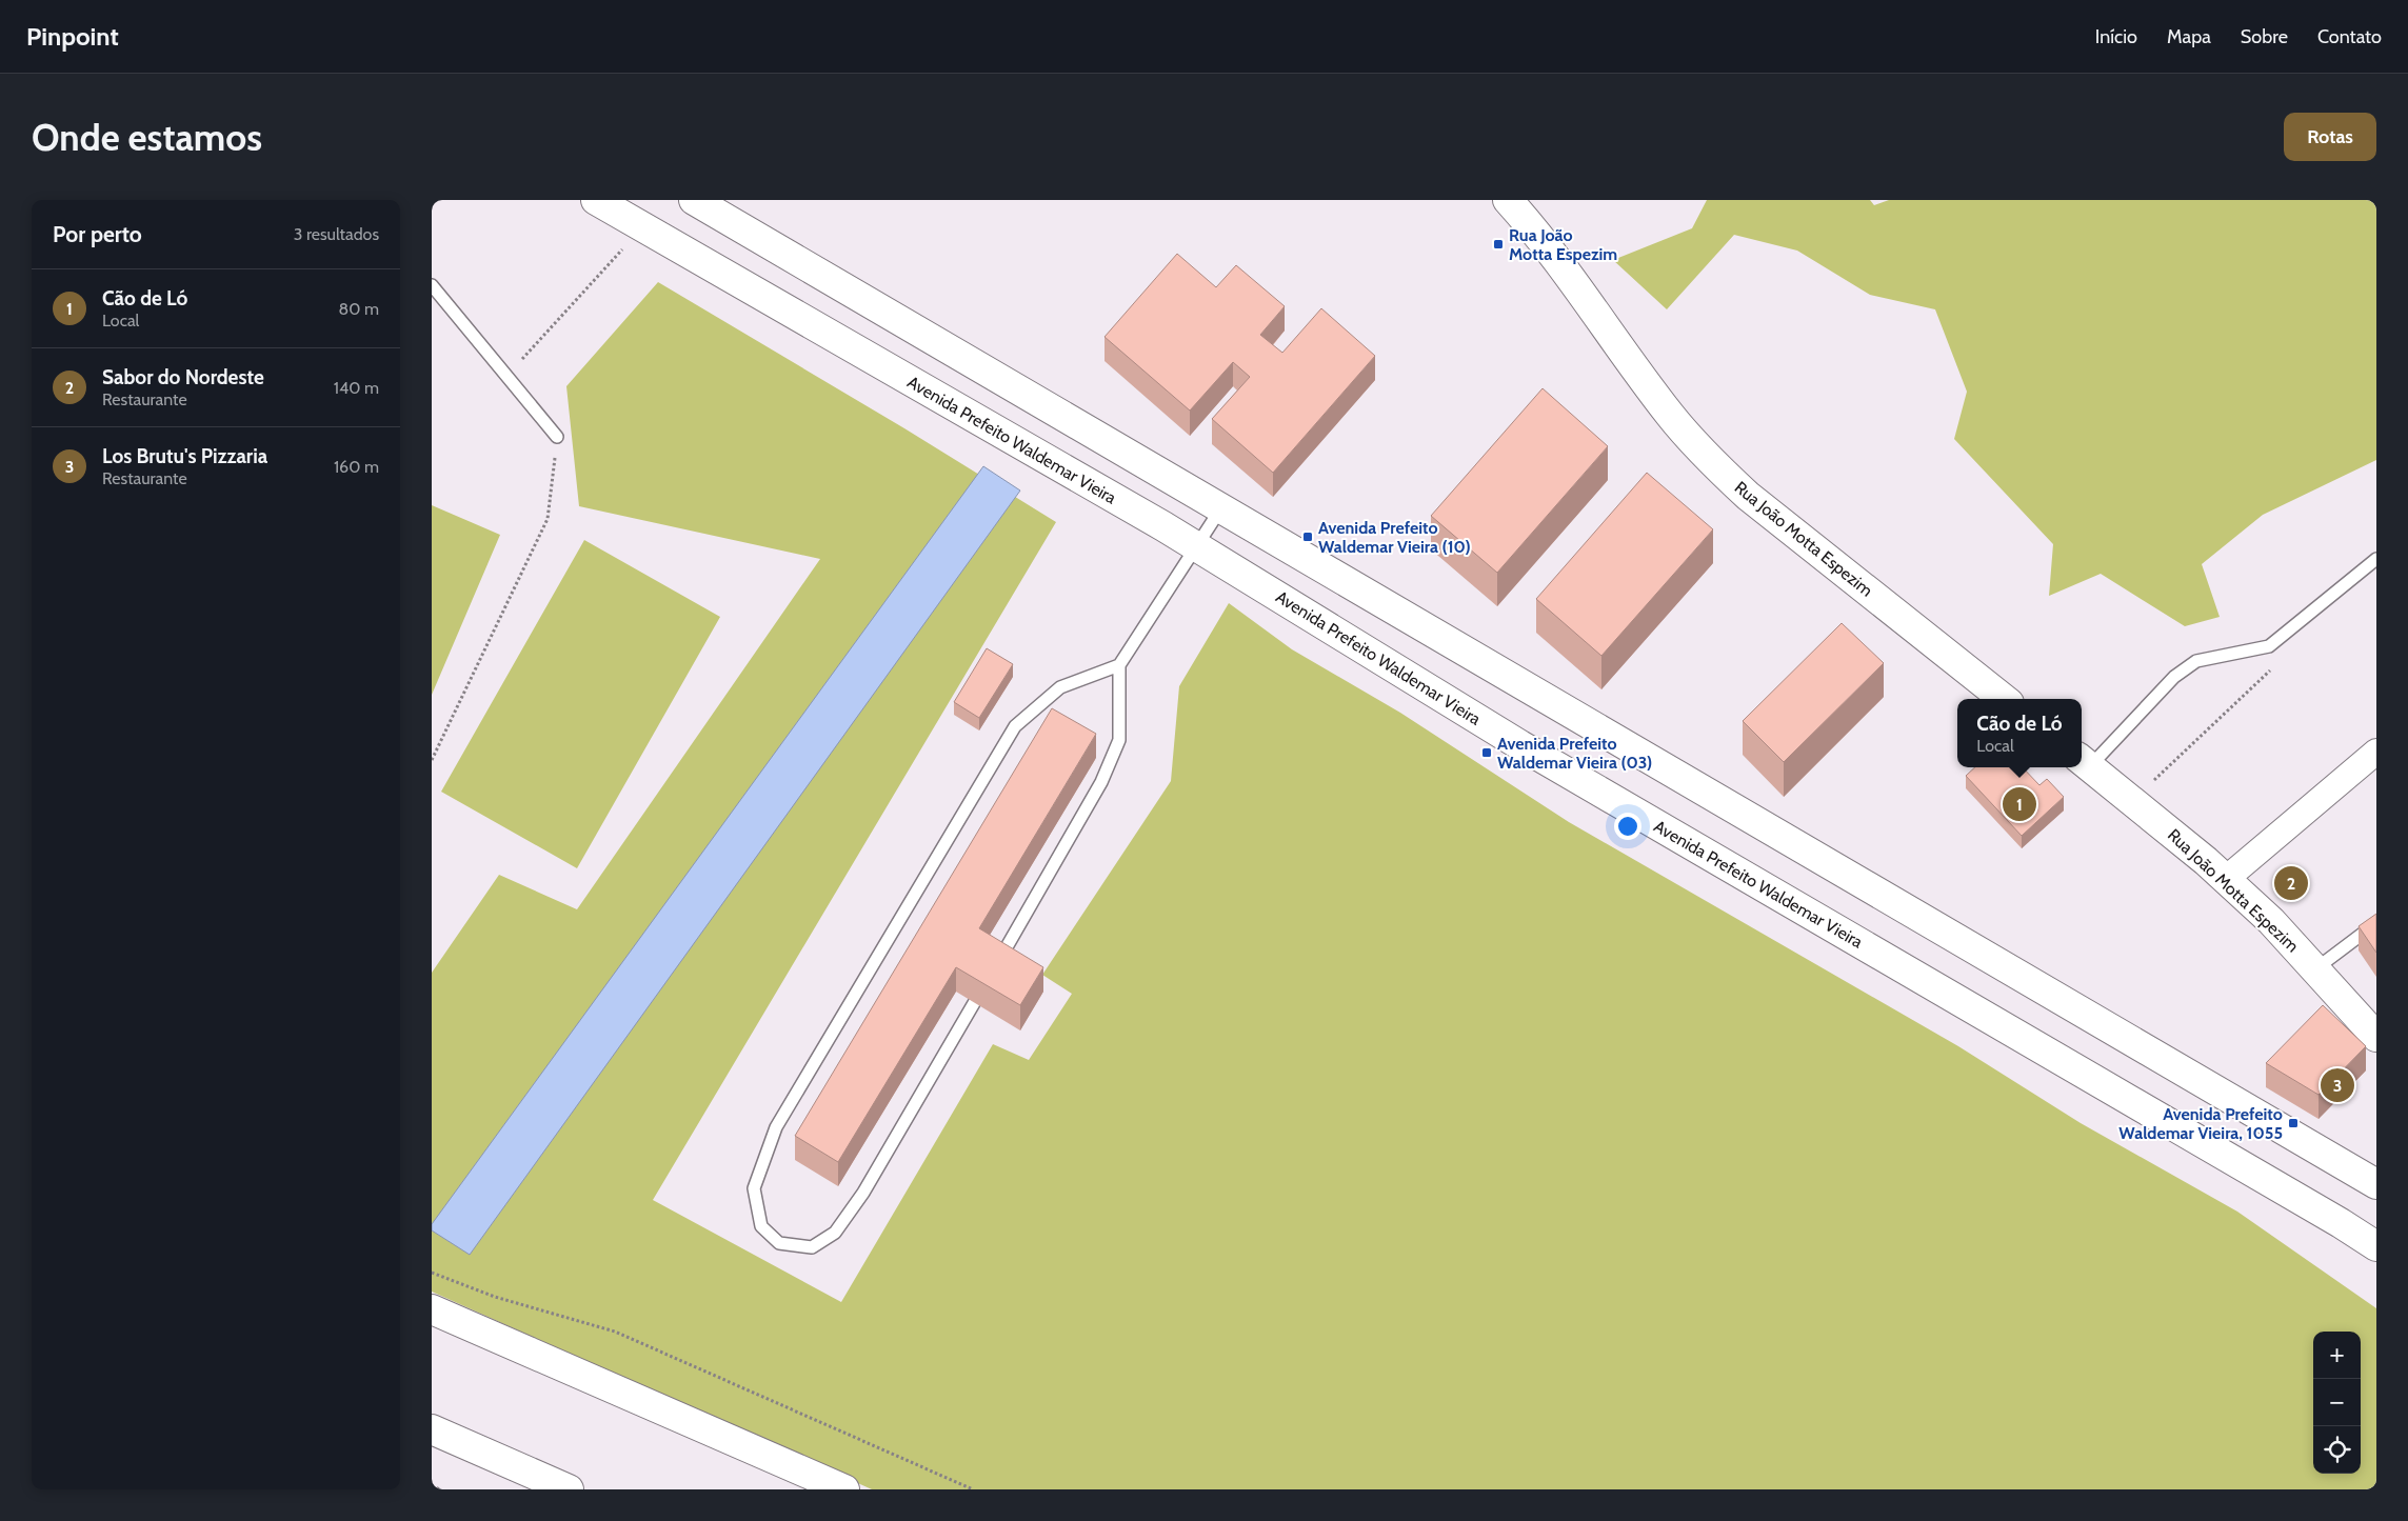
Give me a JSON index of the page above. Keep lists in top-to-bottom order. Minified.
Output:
{"streets":{"main road":["Avenida Prefeito Waldemar Vieira","Rua João Motta Espezim"]},"places":{"transit":["Rua João Motta Espezim","Avenida Prefeito Waldemar Vieira (10)","Avenida Prefeito Waldemar Vieira (03)","Avenida Prefeito Waldemar Vieira, 1055"]},"page":{"header":"Pinpoint","nav":["Início","Mapa","Sobre","Contato"],"buttons":"Rotas","title":"Onde estamos","heading":["Por perto","3 resultados"],"list":[{"mark":"1","name":"Cão de Ló","note":"Local","value":"80 m"},{"mark":"2","name":"Sabor do Nordeste","note":"Restaurante","value":"140 m"},{"mark":"3","name":"Los Brutu's Pizzaria","note":"Restaurante","value":"160 m"}],"popup":["Cão de Ló","Local"],"pins":["1","2","3"],"map_buttons":["+","−"]}}
